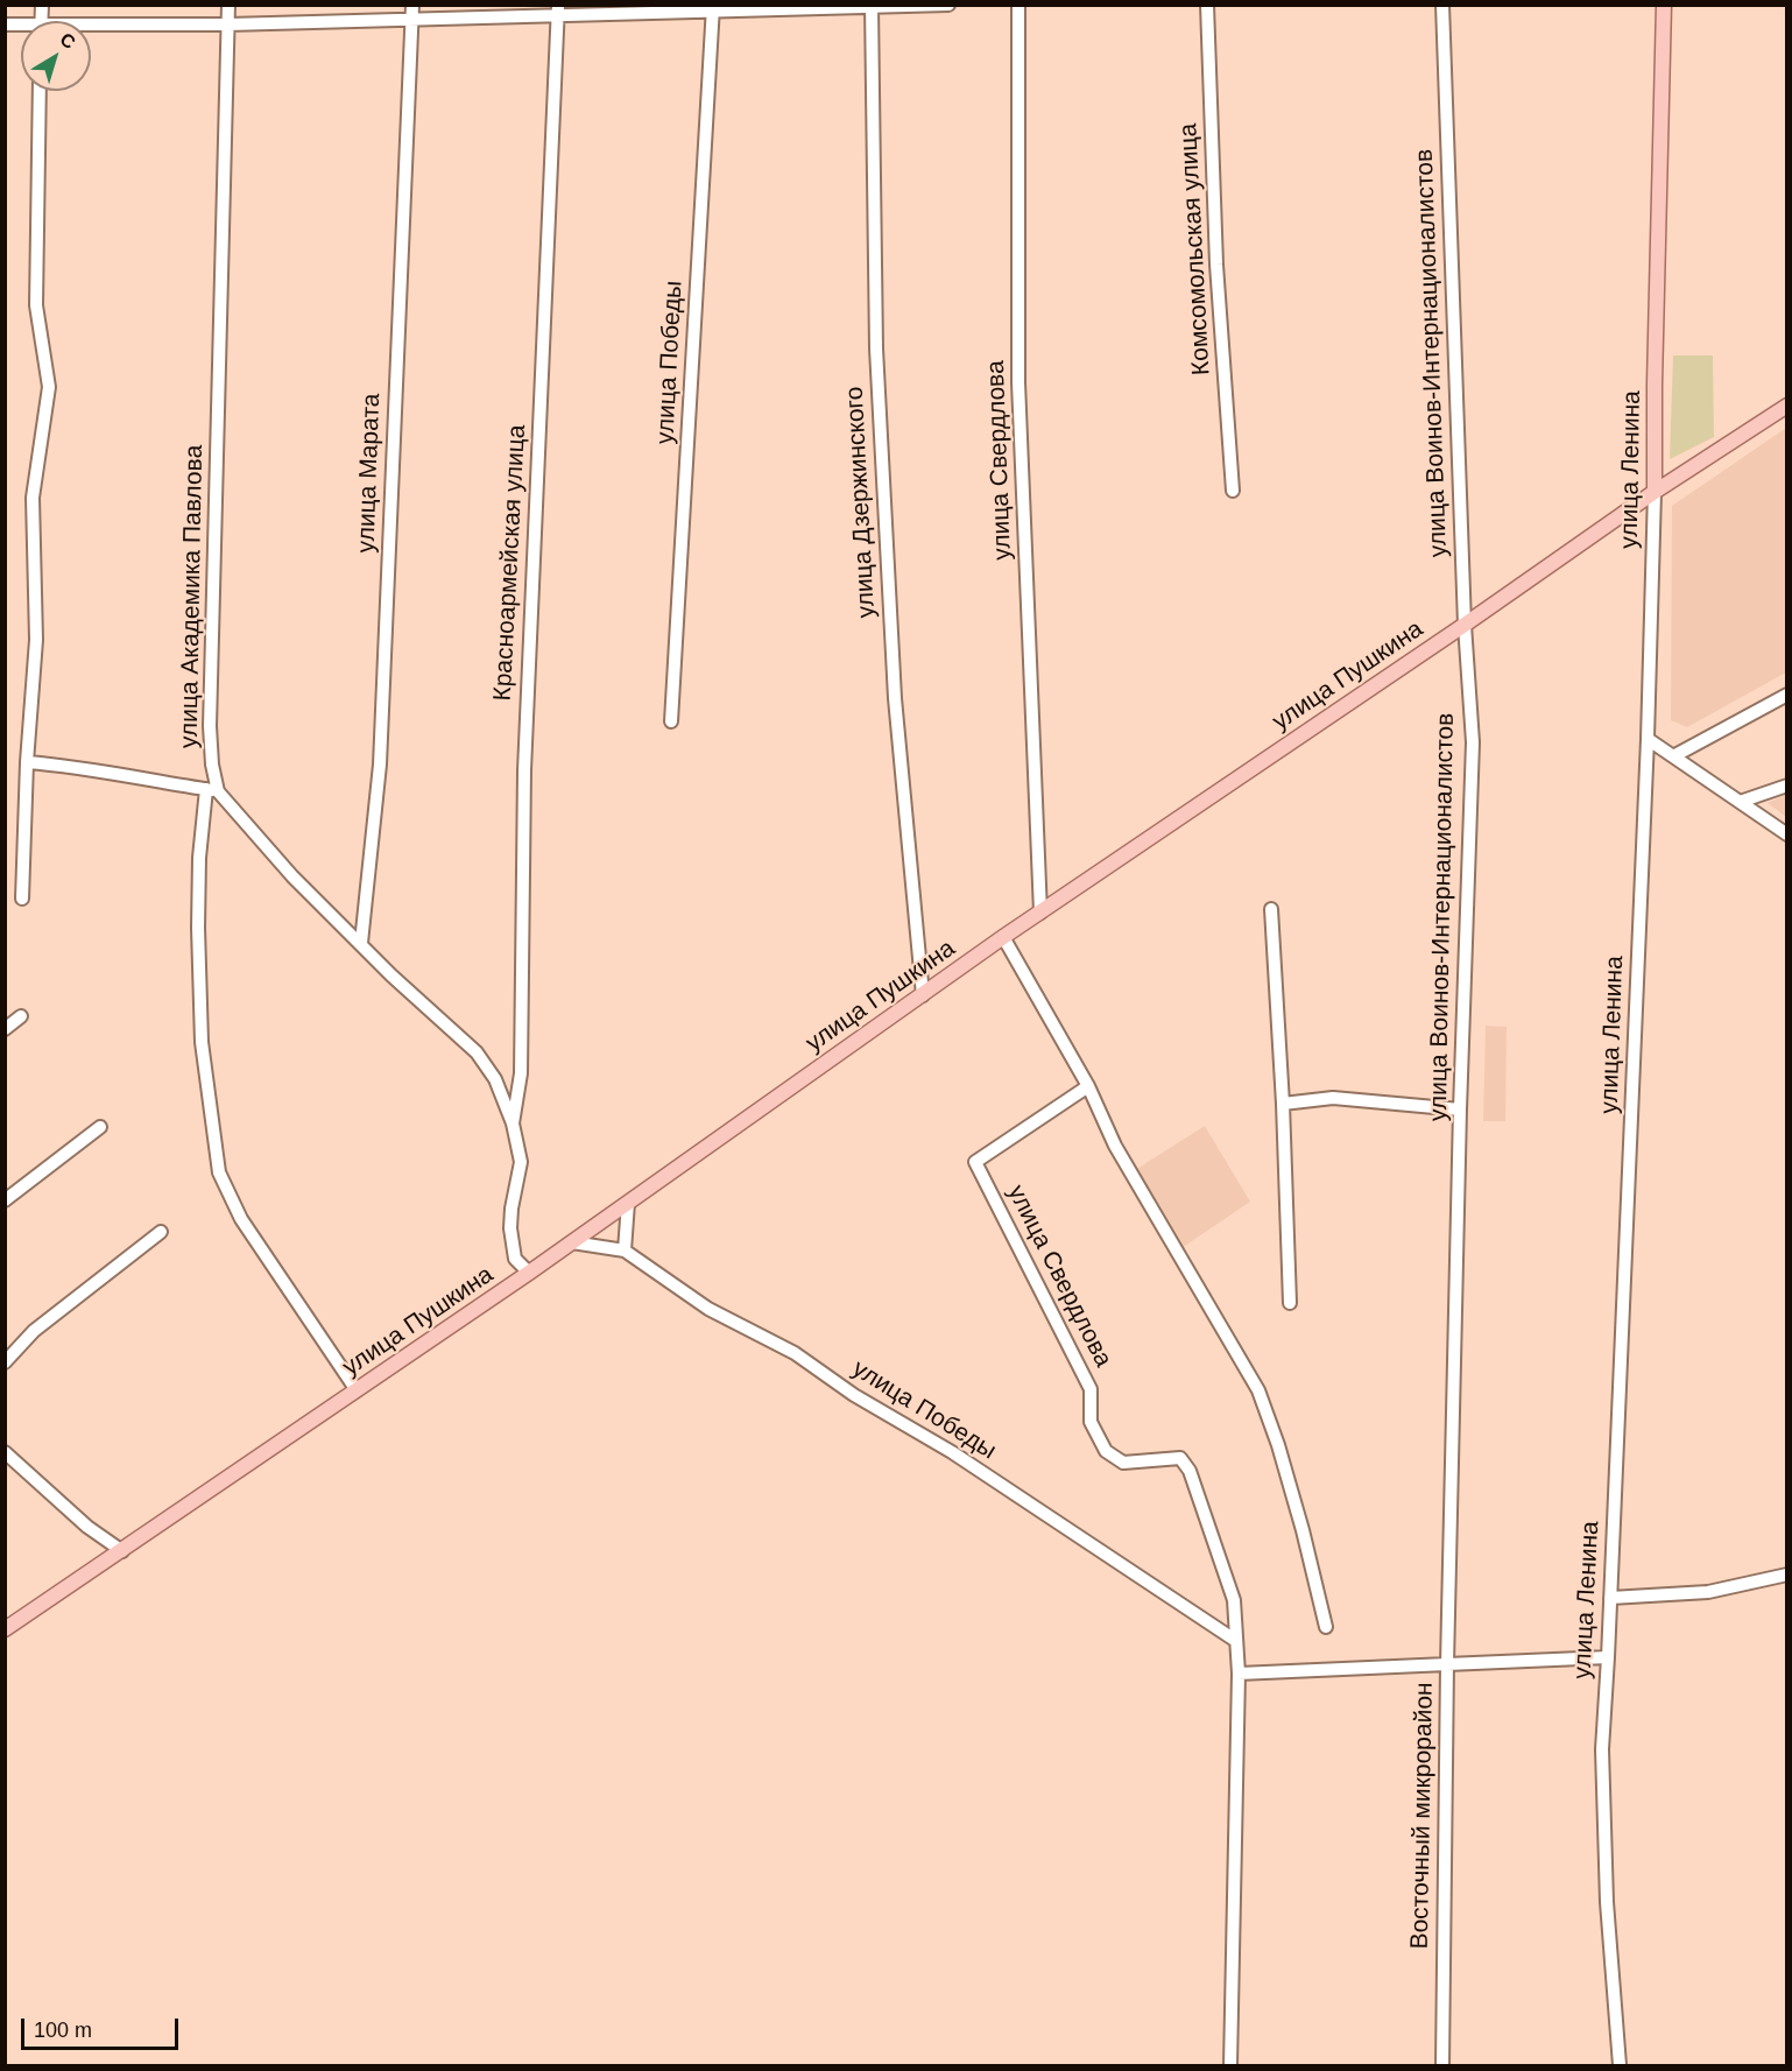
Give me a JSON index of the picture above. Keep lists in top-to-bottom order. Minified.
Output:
{"streets":{"main road":["улица Ленина","улица Пушкина"],"street":["Комсомольская улица","улица Воинов-Интернационалистов","улица Победы","улица Свердлова","улица Марата","улица Дзержинского","Красноармейская улица","улица Академика Павлова","Восточный микрорайон"]},"crossings":[["улица Воинов-Интернационалистов","улица Пушкина"],["улица Воинов-Интернационалистов","Восточный микрорайон"],["улица Победы","улица Свердлова"],["улица Свердлова","улица Пушкина"],["улица Свердлова","Восточный микрорайон"],["улица Ленина","улица Пушкина"],["улица Дзержинского","улица Пушкина"]],"scale_bar":"100 m","north":"top right"}
